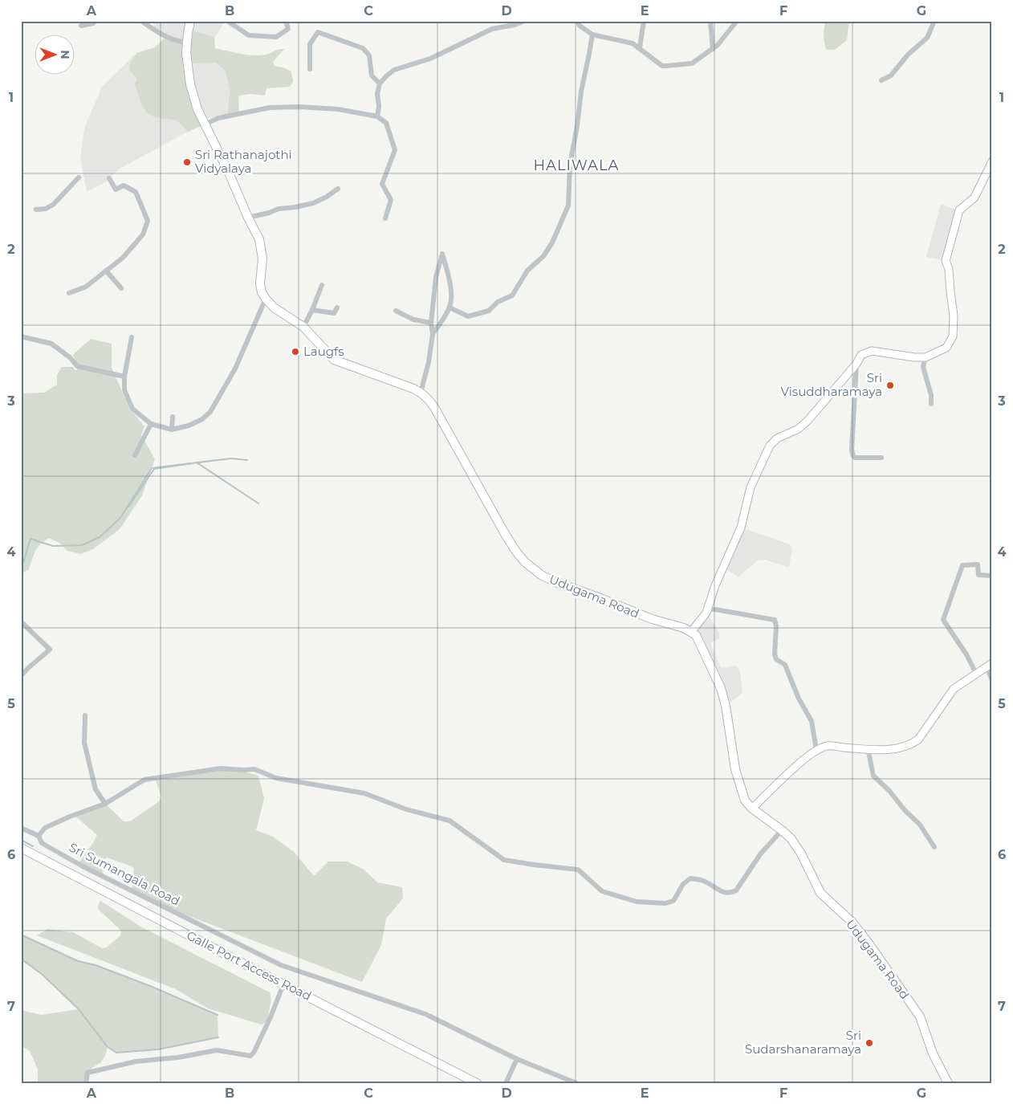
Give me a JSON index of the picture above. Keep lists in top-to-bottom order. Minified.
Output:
{"streets":{"main road":["Udugama Road","Galle Port Access Road"],"street":["Sri Sumangala Road"]},"districts":["HALIWALA"],"places":["Sri Rathanajothi Vidyalaya","Laugfs","Sri Visuddharamaya","Sri Sudarshanaramaya"],"north":"right","grid":{"columns":["A","B","C","D","E","F","G"],"rows":["1","2","3","4","5","6","7"]}}
